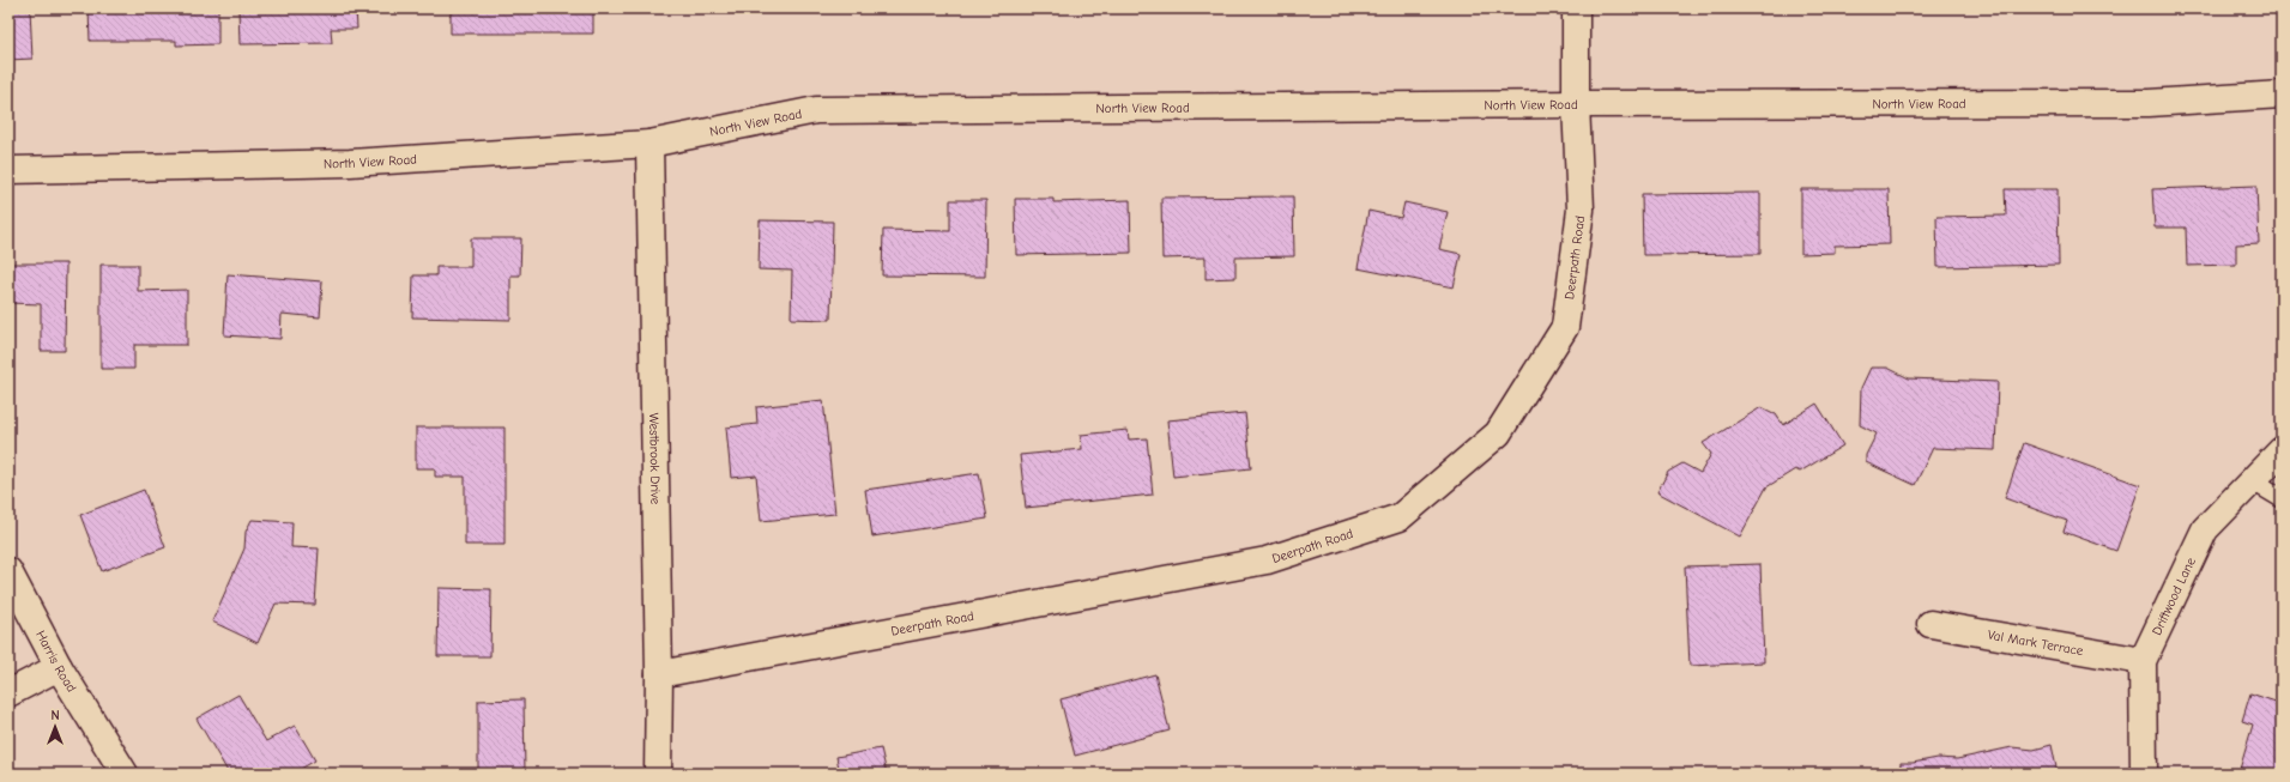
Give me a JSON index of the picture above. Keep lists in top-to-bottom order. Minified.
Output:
{"streets":{"street":["North View Road","Deerpath Road","Westbrook Drive","Driftwood Lane","Val Mark Terrace","Harris Road"]},"crossings":[["North View Road","Deerpath Road"],["North View Road","Westbrook Drive"],["Deerpath Road","Westbrook Drive"],["Driftwood Lane","Val Mark Terrace"]],"north":"top"}
